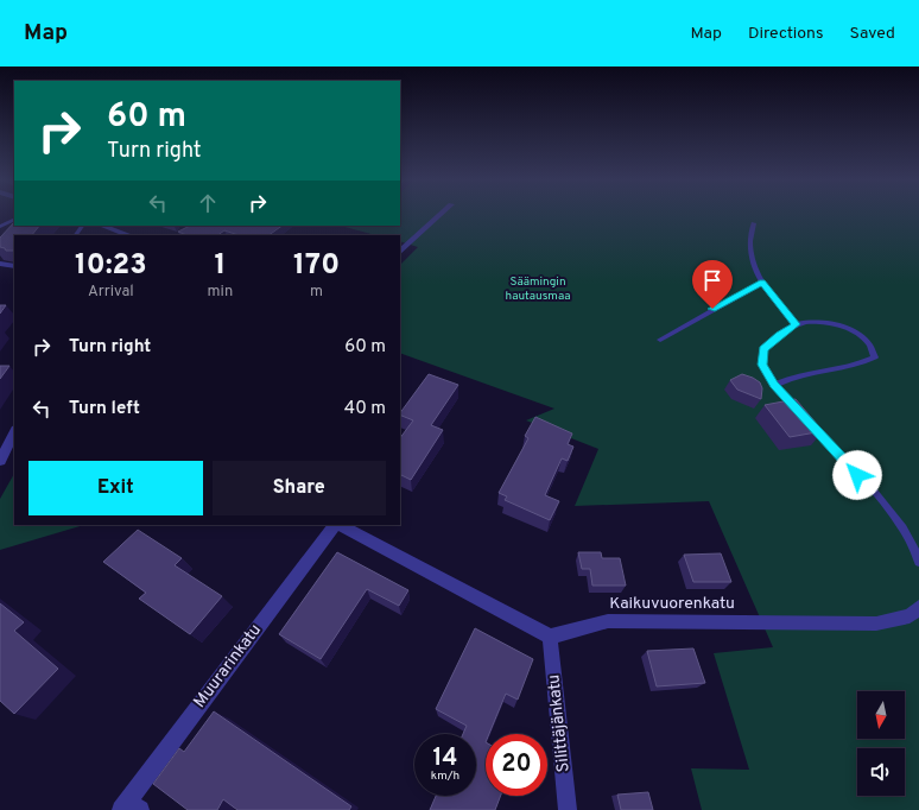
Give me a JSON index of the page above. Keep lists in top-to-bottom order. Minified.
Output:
{"streets":{"street":["Kaikuvuorenkatu","Muurarinkatu","Silittäjänkatu"]},"crossings":[["Kaikuvuorenkatu","Silittäjänkatu"]],"parks":["Säämingin hautausmaa"],"north":"bottom","page":{"header":"Map","nav":["Map","Directions","Saved"],"turn":["60 m","Turn right"],"eta":["10:23","Arrival","1","min","170","m"],"list":[{"name":"Turn right","value":"60 m"},{"name":"Turn left","value":"40 m"}],"buttons":["Exit","Share"],"speed":"14 km/h","limit":"20"}}
